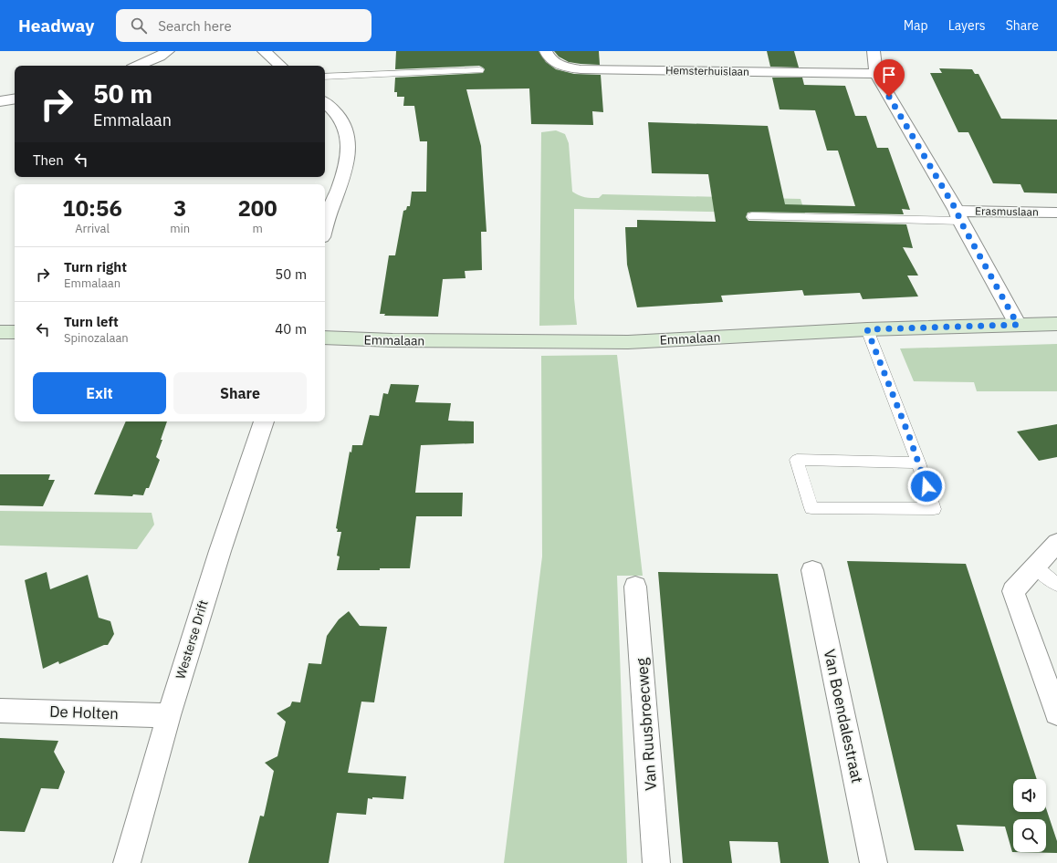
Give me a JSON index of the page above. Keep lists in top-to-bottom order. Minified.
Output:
{"streets":{"main road":["Emmalaan"],"street":["Hemsterhuislaan","Erasmuslaan","Westerse Drift","De Holten","Van Boendalestraat","Van Ruusbroecweg"]},"crossings":[["Westerse Drift","De Holten"]],"page":{"header":"Headway","search":"Search here","nav":["Map","Layers","Share"],"turn":["50 m","Emmalaan"],"then":"Then","eta":["10:56","Arrival","3","min","200","m"],"list":[{"name":"Turn right","note":"Emmalaan","value":"50 m"},{"name":"Turn left","note":"Spinozalaan","value":"40 m"}],"buttons":["Exit","Share"]}}
